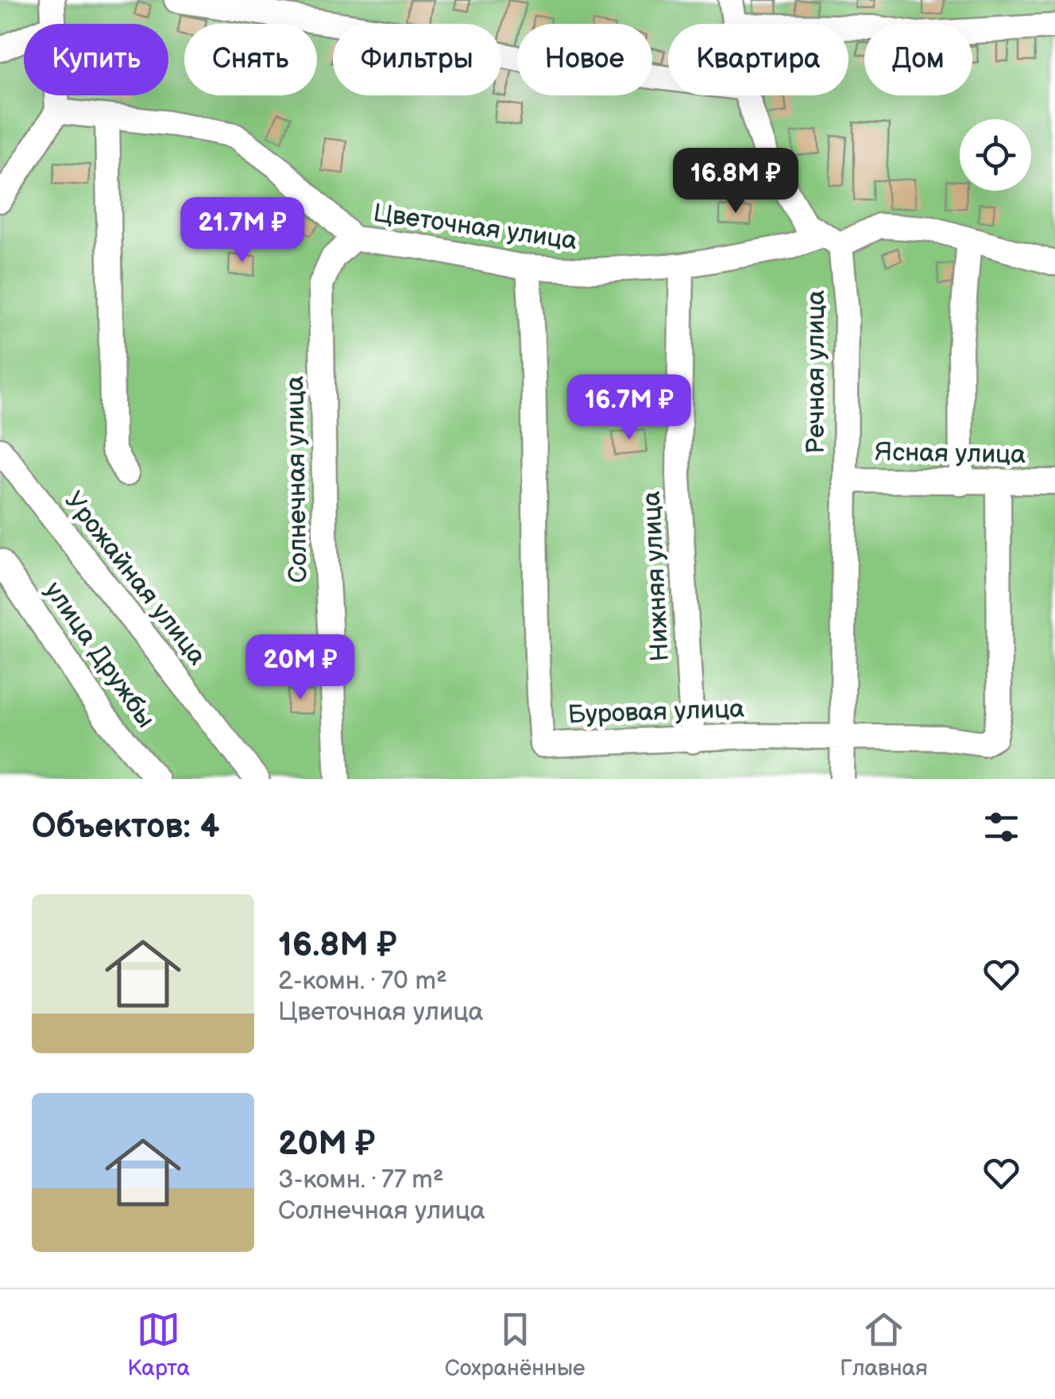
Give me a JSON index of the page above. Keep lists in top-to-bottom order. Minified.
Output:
{"streets":{"street":["Цветочная улица","Речная улица","Ясная улица","Солнечная улица","Нижняя улица","Урожайная улица","улица Дружбы","Буровая улица"]},"crossings":[["Цветочная улица","Речная улица"],["Цветочная улица","Солнечная улица"],["Цветочная улица","Нижняя улица"],["Цветочная улица","Буровая улица"],["Речная улица","Ясная улица"],["Речная улица","Буровая улица"],["Ясная улица","Буровая улица"],["Нижняя улица","Буровая улица"]],"page":{"chip":["Купить","Снять","Фильтры","Новое","Квартира","Дом"],"price":["16.8M ₽","21.7M ₽","16.7M ₽","20M ₽"],"heading":"Объектов: 4","list":[{"name":"16.8M ₽","note":"2-комн. · 70 m² · Цветочная улица"},{"name":"20M ₽","note":"3-комн. · 77 m² · Солнечная улица"}],"tabs":["Карта","Сохранённые","Главная"]}}
